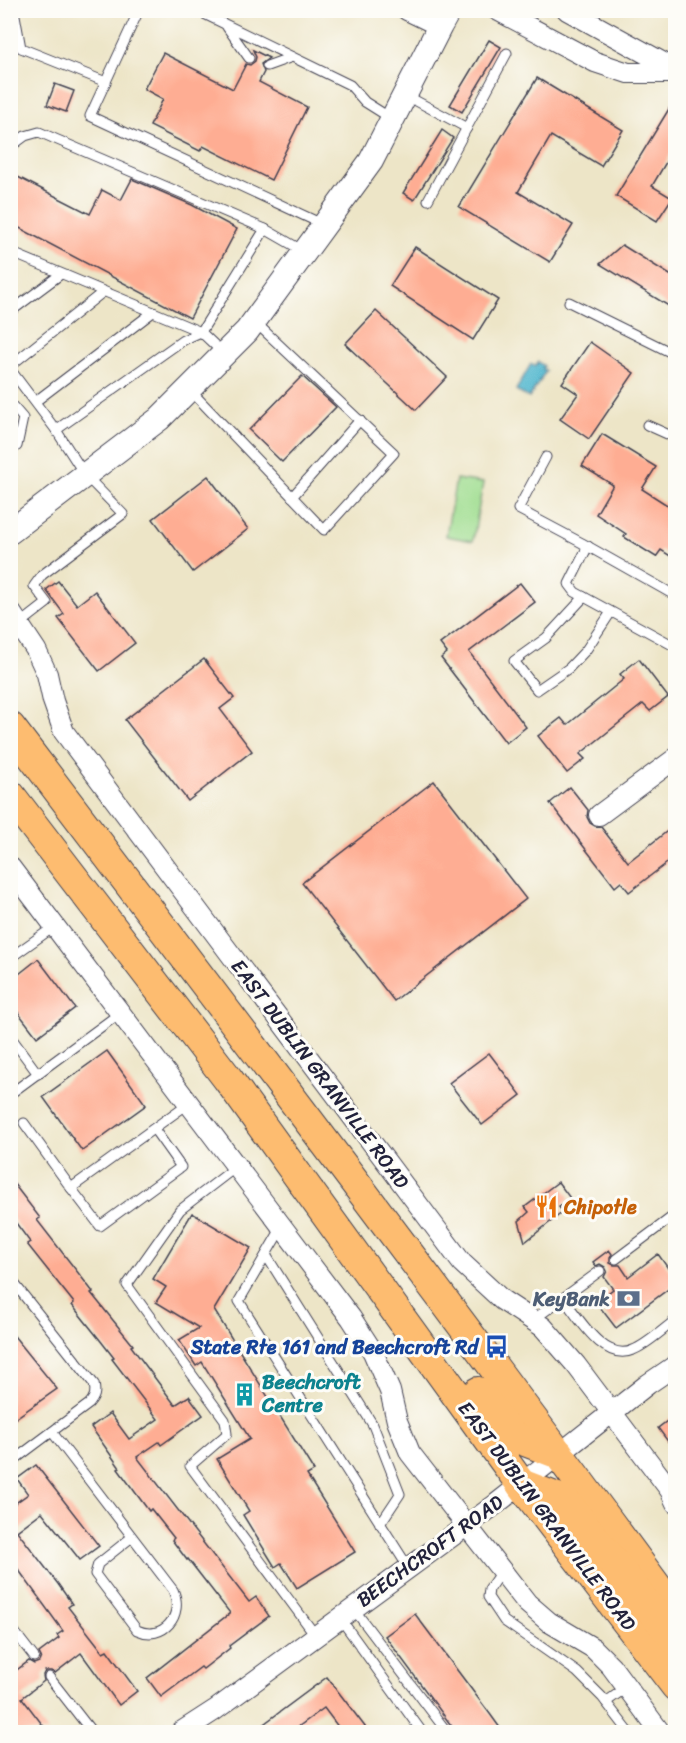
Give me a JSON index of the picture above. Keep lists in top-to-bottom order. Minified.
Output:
{"streets":{"main road":["EAST DUBLIN GRANVILLE ROAD"],"street":["BEECHCROFT ROAD"]},"crossings":[["EAST DUBLIN GRANVILLE ROAD","BEECHCROFT ROAD"]],"places":{"restaurant":["Chipotle"],"bank":["KeyBank"],"bus stop":["State Rte 161 and Beechcroft Rd"],"building":["Beechcroft Centre"]}}
